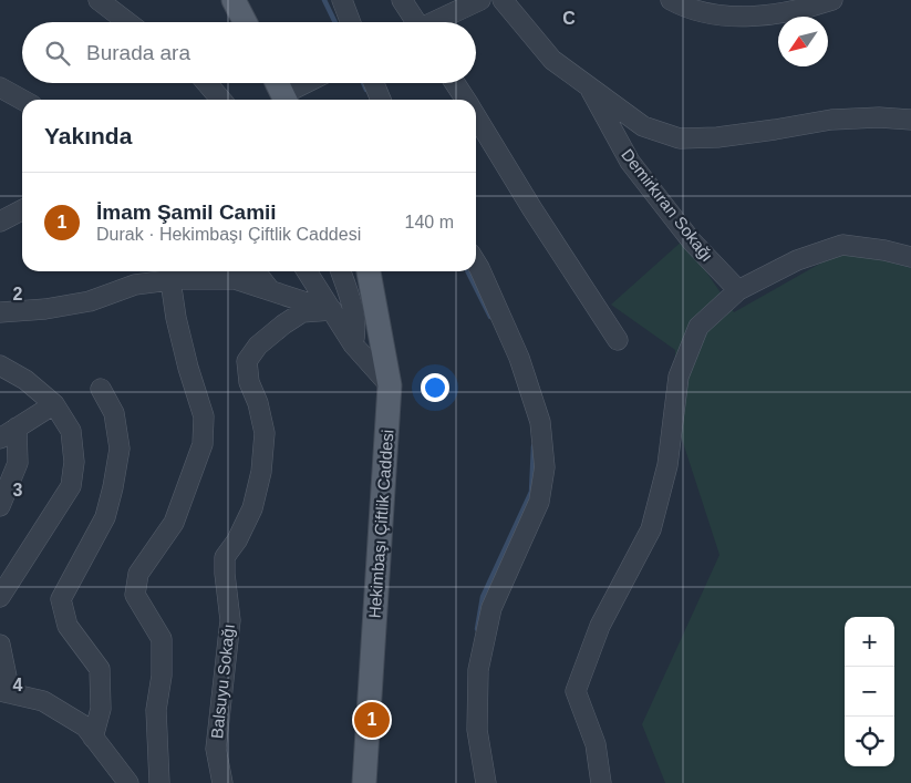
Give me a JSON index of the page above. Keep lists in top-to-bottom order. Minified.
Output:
{"streets":{"main road":["Hekimbaşı Çiftlik Caddesi"],"street":["Demirkıran Sokağı","Balsuyu Sokağı"]},"north":"bottom left","page":{"search":"Burada ara","heading":"Yakında","list":[{"mark":"1","name":"İmam Şamil Camii","note":"Durak · Hekimbaşı Çiftlik Caddesi","value":"140 m"}],"map_buttons":["+","−"],"pins":"1"},"grid":{"columns":["C"],"rows":["2","3","4"]}}
